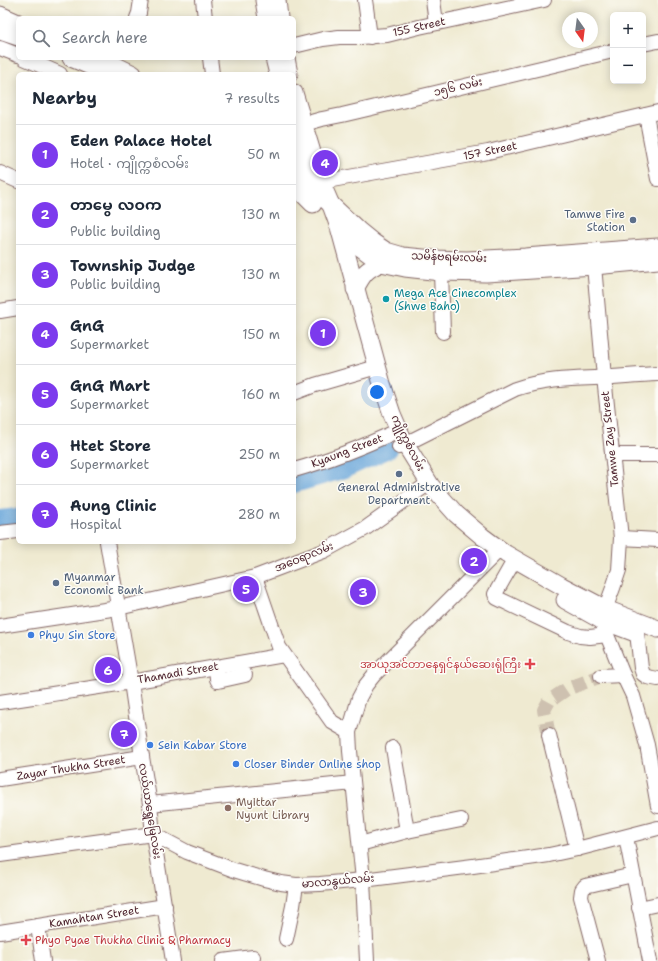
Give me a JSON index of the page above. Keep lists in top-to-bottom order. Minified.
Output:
{"streets":{"main road":["သမိန်ဗရမ်းလမ်း","ကျိုက္ကစံလမ်း"],"street":["155 Street","၁၅၆ လမ်း","157 Street","Tamwe Zay Street","Kyaung Street","အဝေရာလမ်း","Thamadi Street","Zayar Thukha Street","လယ်ယာရွှေမြေလမ်း","မာလာနွယ်လမ်း","Kamahtan Street"]},"crossings":[["၁၅၆ လမ်း","ကျိုက္ကစံလမ်း"],["157 Street","ကျိုက္ကစံလမ်း"],["သမိန်ဗရမ်းလမ်း","Tamwe Zay Street"],["သမိန်ဗရမ်းလမ်း","ကျိုက္ကစံလမ်း"],["Tamwe Zay Street","ကျိုက္ကစံလမ်း"],["Tamwe Zay Street","Kyaung Street"],["ကျိုက္ကစံလမ်း","Kyaung Street"],["ကျိုက္ကစံလမ်း","အဝေရာလမ်း"],["အဝေရာလမ်း","လယ်ယာရွှေမြေလမ်း"],["Thamadi Street","လယ်ယာရွှေမြေလမ်း"],["Zayar Thukha Street","လယ်ယာရွှေမြေလမ်း"],["လယ်ယာရွှေမြေလမ်း","မာလာနွယ်လမ်း"],["လယ်ယာရွှေမြေလမ်း","Kamahtan Street"]],"places":{"other":["Tamwe Fire Station","Mega Ace Cinecomplex (Shwe Baho)","General Administrative Department","Myanmar Economic Bank","Phyu Sin Store","Sein Kabar Store","Closer Binder Online shop","Myittar Nyunt Library"],"health":["အာယုအင်တာနေရှင်နယ်ဆေးရုံကြီး","Phyo Pyae Thukha Clinic & Pharmacy"]},"north":"bottom","page":{"map_buttons":["+","−"],"search":"Search here","heading":["Nearby","7 results"],"list":[{"mark":"1","name":"Eden Palace Hotel","note":"Hotel · ကျိုက္ကစံလမ်း","value":"50 m"},{"mark":"2","name":"တာမွေ လဝက","note":"Public building","value":"130 m"},{"mark":"3","name":"Township Judge","note":"Public building","value":"130 m"},{"mark":"4","name":"GnG","note":"Supermarket","value":"150 m"},{"mark":"5","name":"GnG Mart","note":"Supermarket","value":"160 m"},{"mark":"6","name":"Htet Store","note":"Supermarket","value":"250 m"},{"mark":"7","name":"Aung Clinic","note":"Hospital","value":"280 m"}],"pins":["4","1","2","5","3","6","7"]}}
